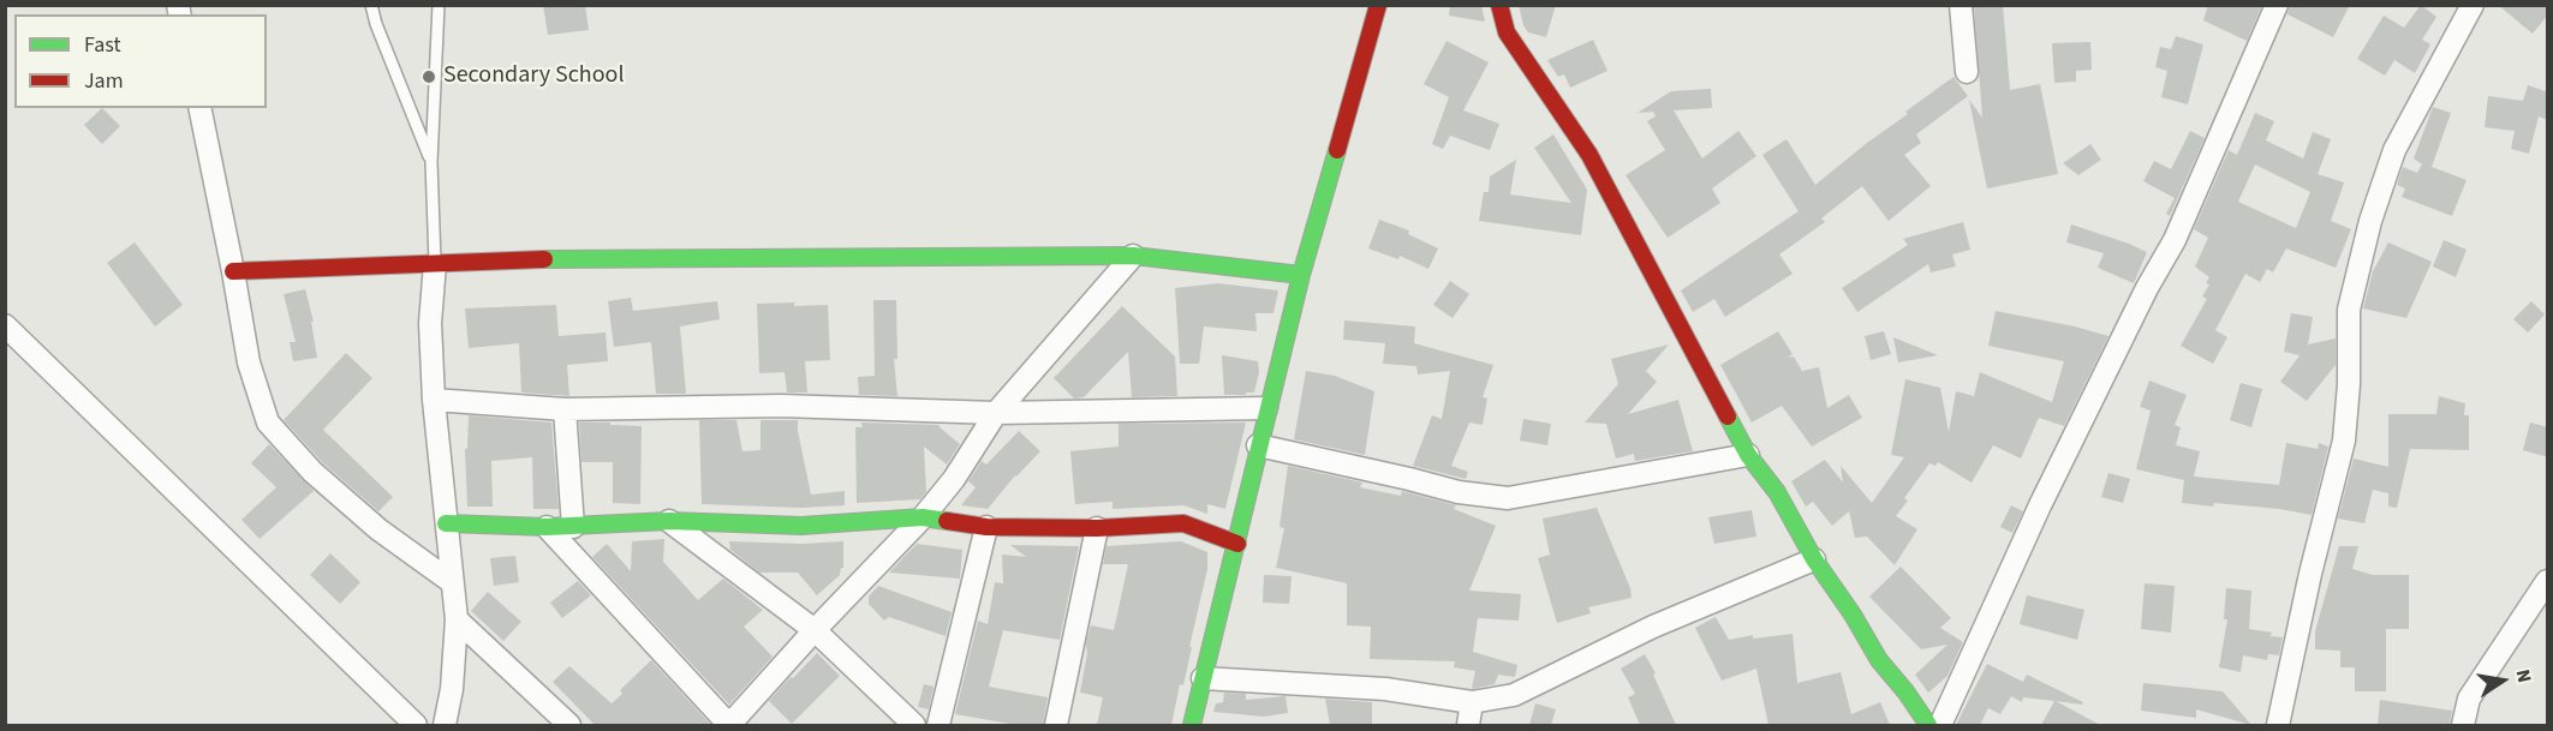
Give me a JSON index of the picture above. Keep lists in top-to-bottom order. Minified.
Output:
{"places":["Secondary School"],"legend":["Fast","Jam"],"north":"right"}
